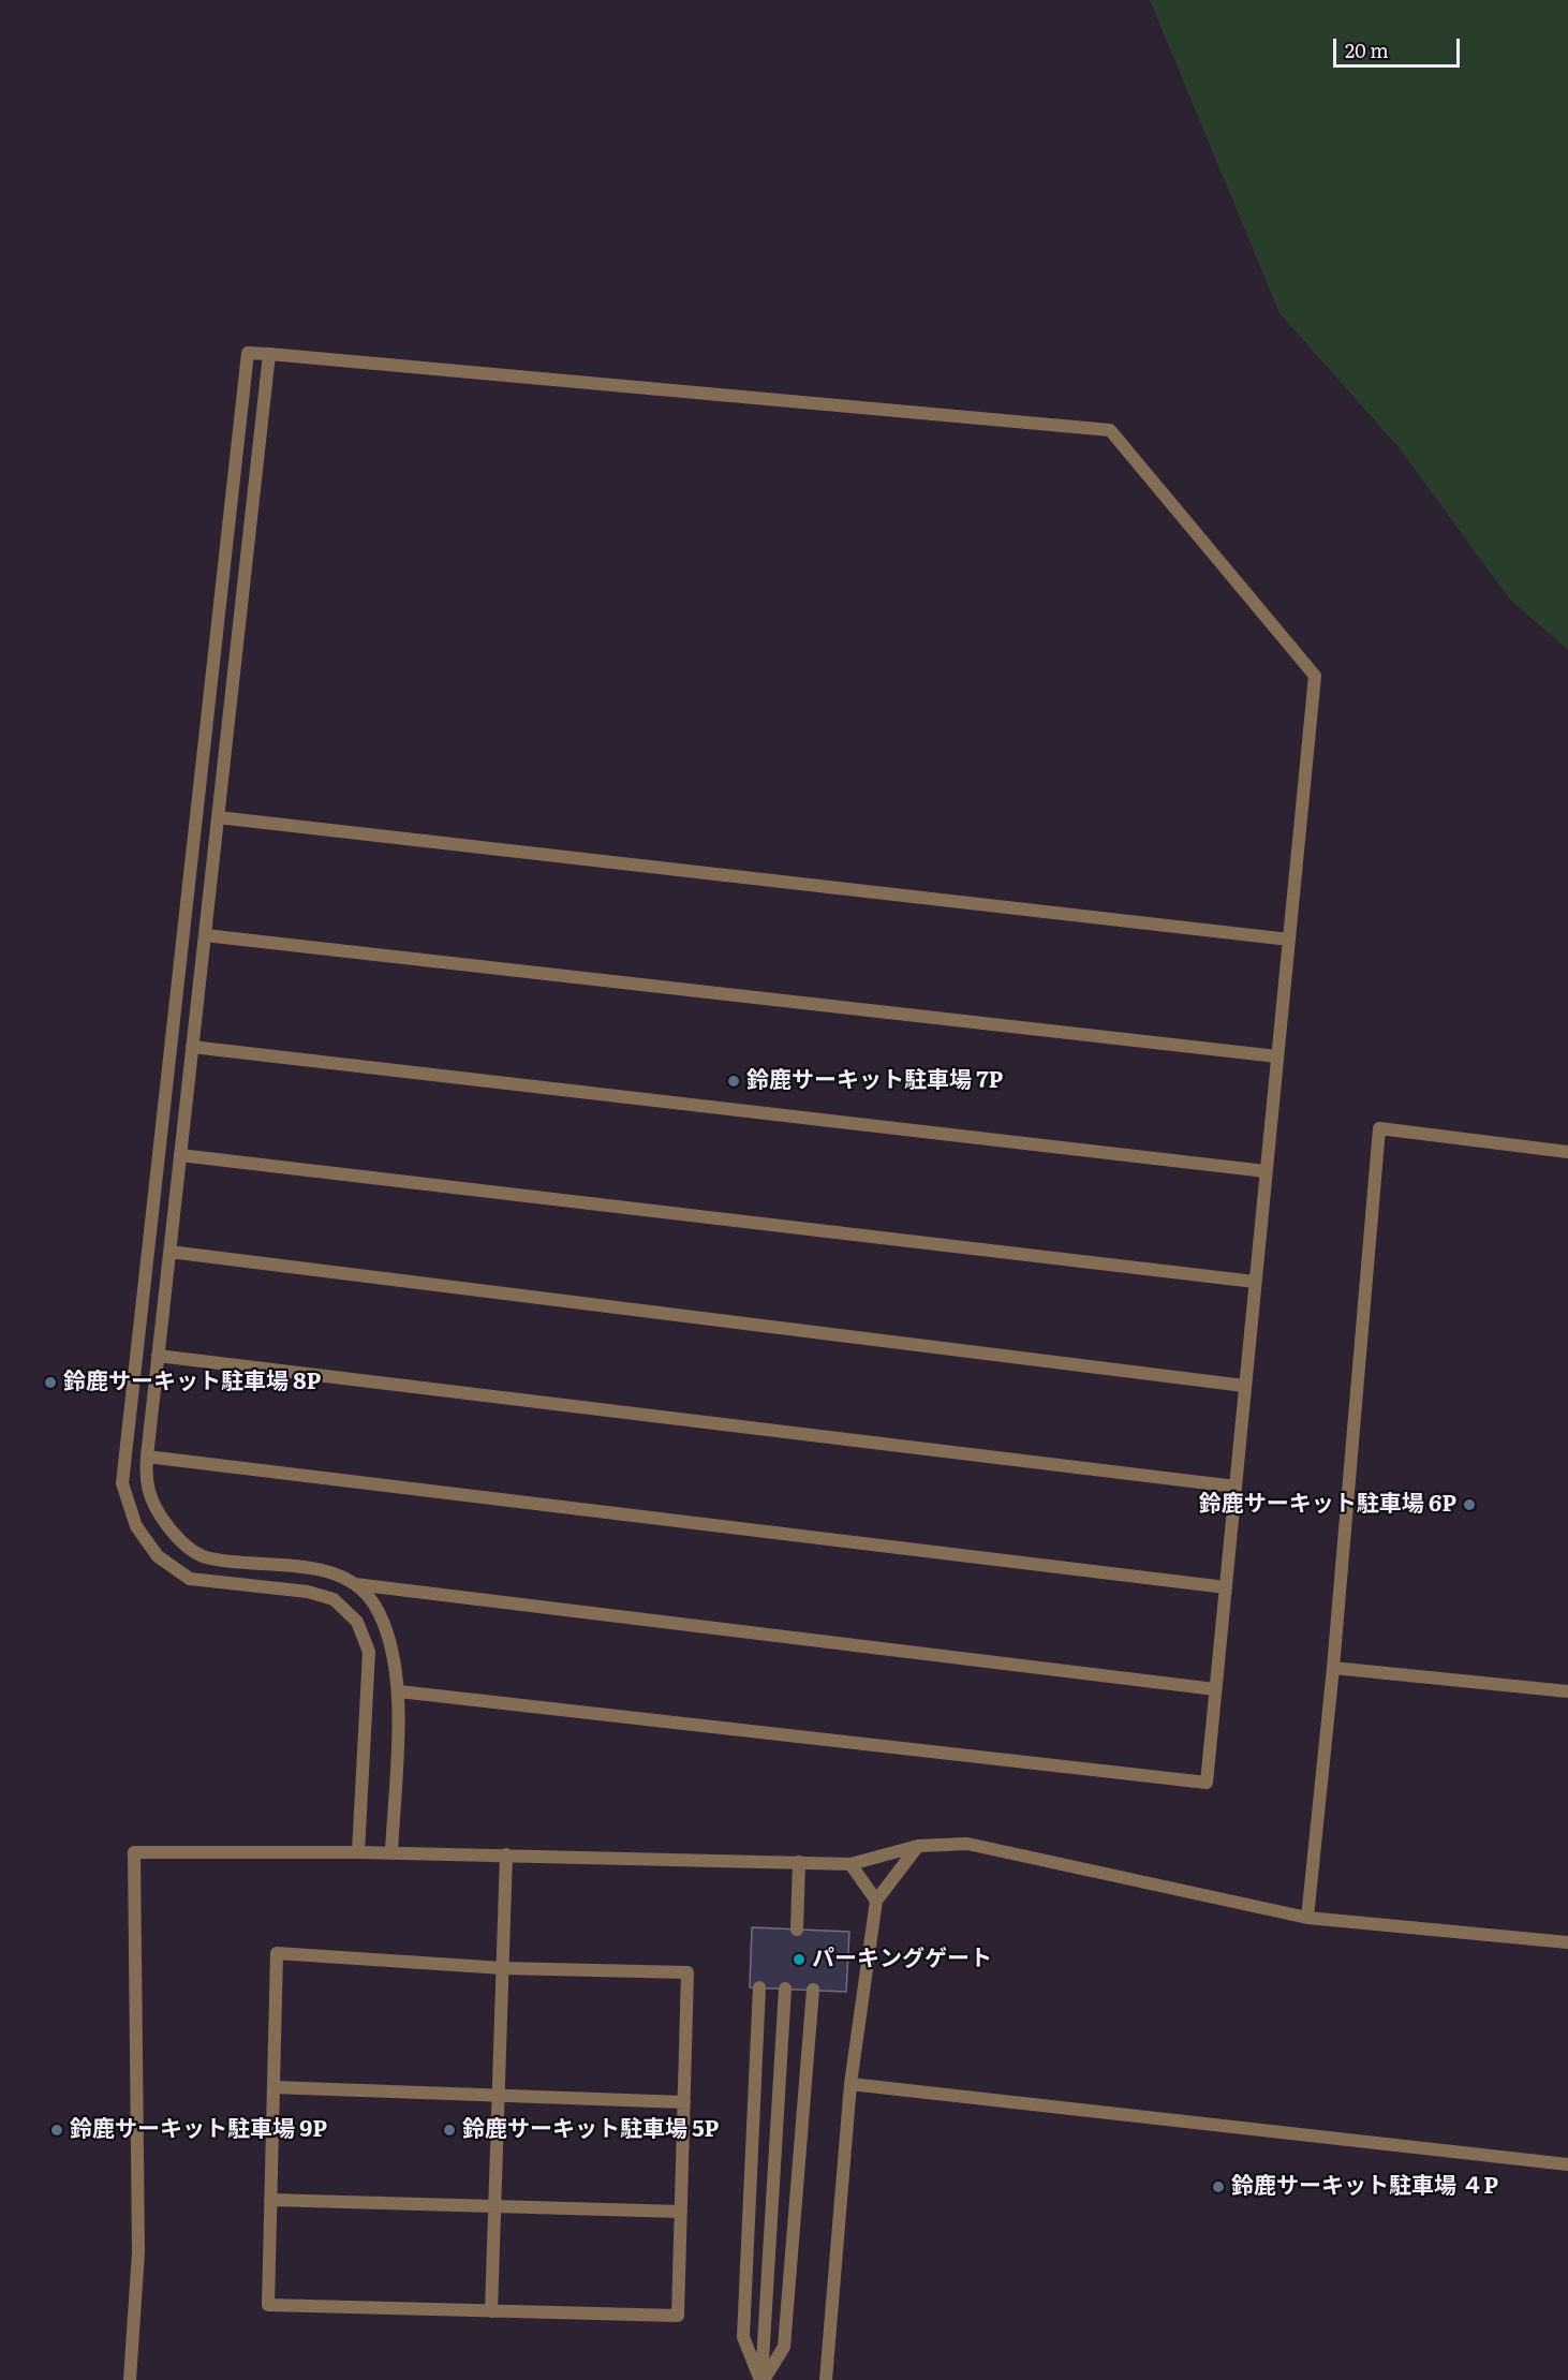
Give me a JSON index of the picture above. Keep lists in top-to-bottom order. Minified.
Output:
{"places":["鈴鹿サーキット駐車場 7P","鈴鹿サーキット駐車場 8P","鈴鹿サーキット駐車場 6P","パーキングゲート","鈴鹿サーキット駐車場 9P","鈴鹿サーキット駐車場 5P","鈴鹿サーキット駐車場 ４P"],"scale_bar":"20 m"}
